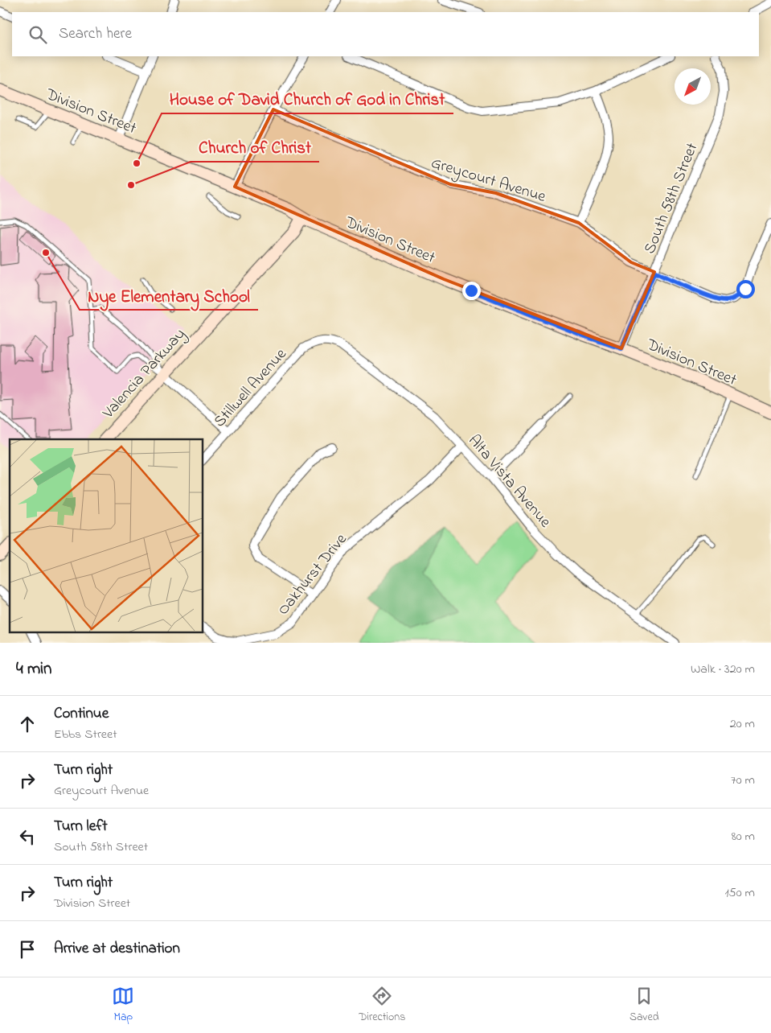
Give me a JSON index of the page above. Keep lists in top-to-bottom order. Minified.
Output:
{"streets":{"main road":["Division Street","Valencia Parkway"],"street":["Greycourt Avenue","South 58th Street","Stillwell Avenue","Alta Vista Avenue","Oakhurst Drive"]},"crossings":[["Division Street","South 58th Street"],["Division Street","Valencia Parkway"],["Greycourt Avenue","South 58th Street"],["Stillwell Avenue","Alta Vista Avenue"],["Alta Vista Avenue","Oakhurst Drive"]],"places":["House of David Church of God in Christ","Church of Christ","Nye Elementary School"],"north":"bottom left","page":{"search":"Search here","heading":["4 min","Walk · 320 m"],"list":[["Continue","Ebbs Street","20 m"],["Turn right","Greycourt Avenue","70 m"],["Turn left","South 58th Street","80 m"],["Turn right","Division Street","150 m"],"Arrive at destination"],"nav":["Map","Directions","Saved"]}}
